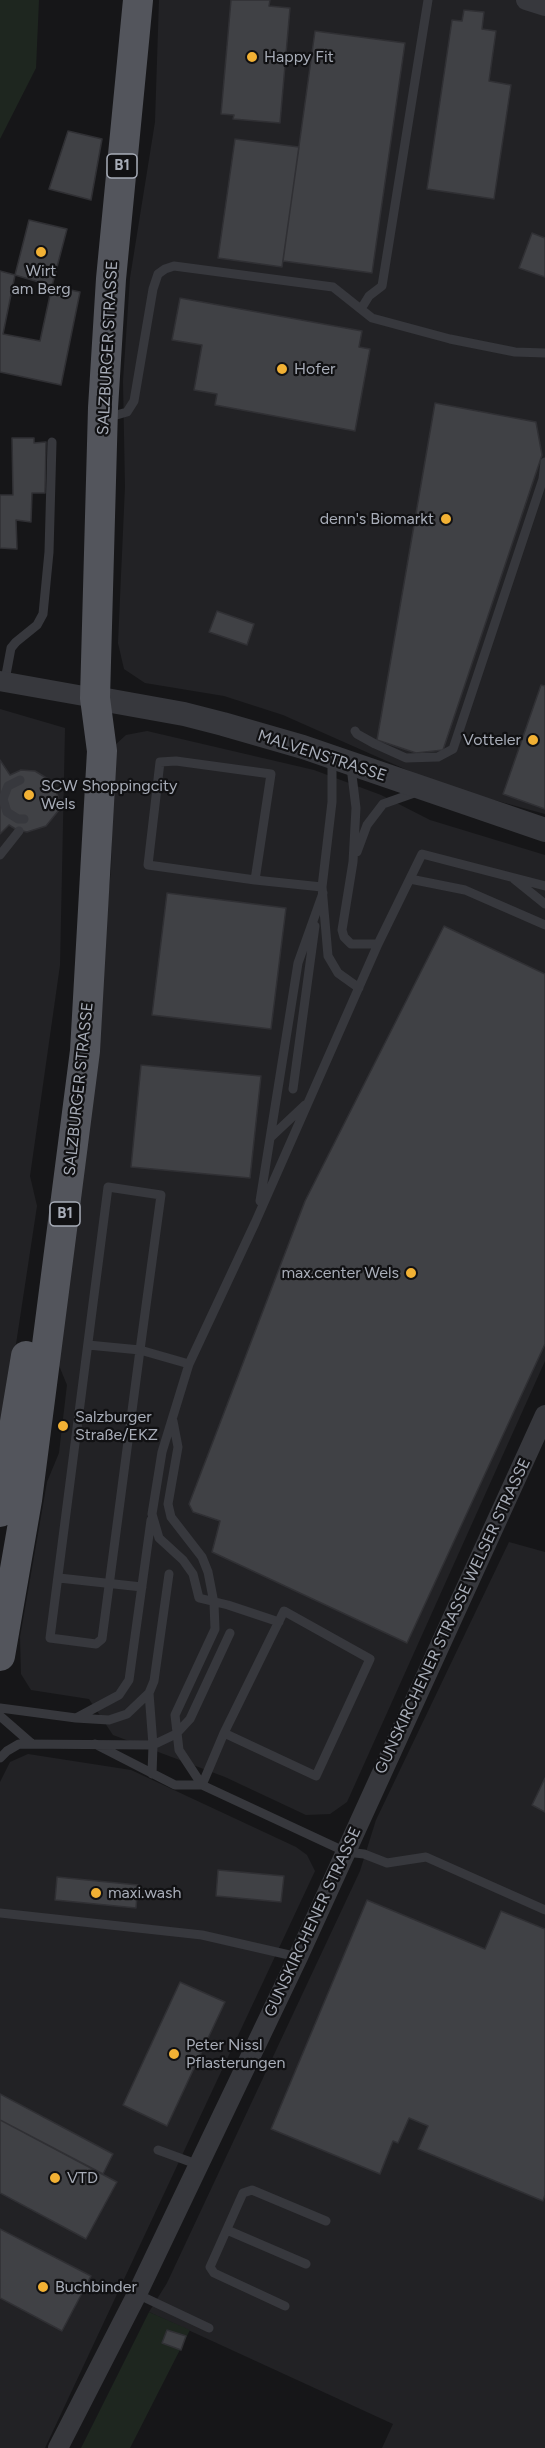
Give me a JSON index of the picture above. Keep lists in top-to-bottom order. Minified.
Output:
{"streets":{"main road":["B1","SALZBURGER STRASSE"],"street":["MALVENSTRASSE","GUNSKIRCHENER STRASSE WELSER STRASSE","GUNSKIRCHENER STRASSE"]},"crossings":[["SALZBURGER STRASSE","MALVENSTRASSE"],["GUNSKIRCHENER STRASSE WELSER STRASSE","GUNSKIRCHENER STRASSE"]],"places":["Happy Fit","Wirt am Berg","Hofer","denn's Biomarkt","Votteler","SCW Shoppingcity Wels","max.center Wels","Salzburger Straße/EKZ","maxi.wash","Peter Nissl Pflasterungen","VTD","Buchbinder"]}
